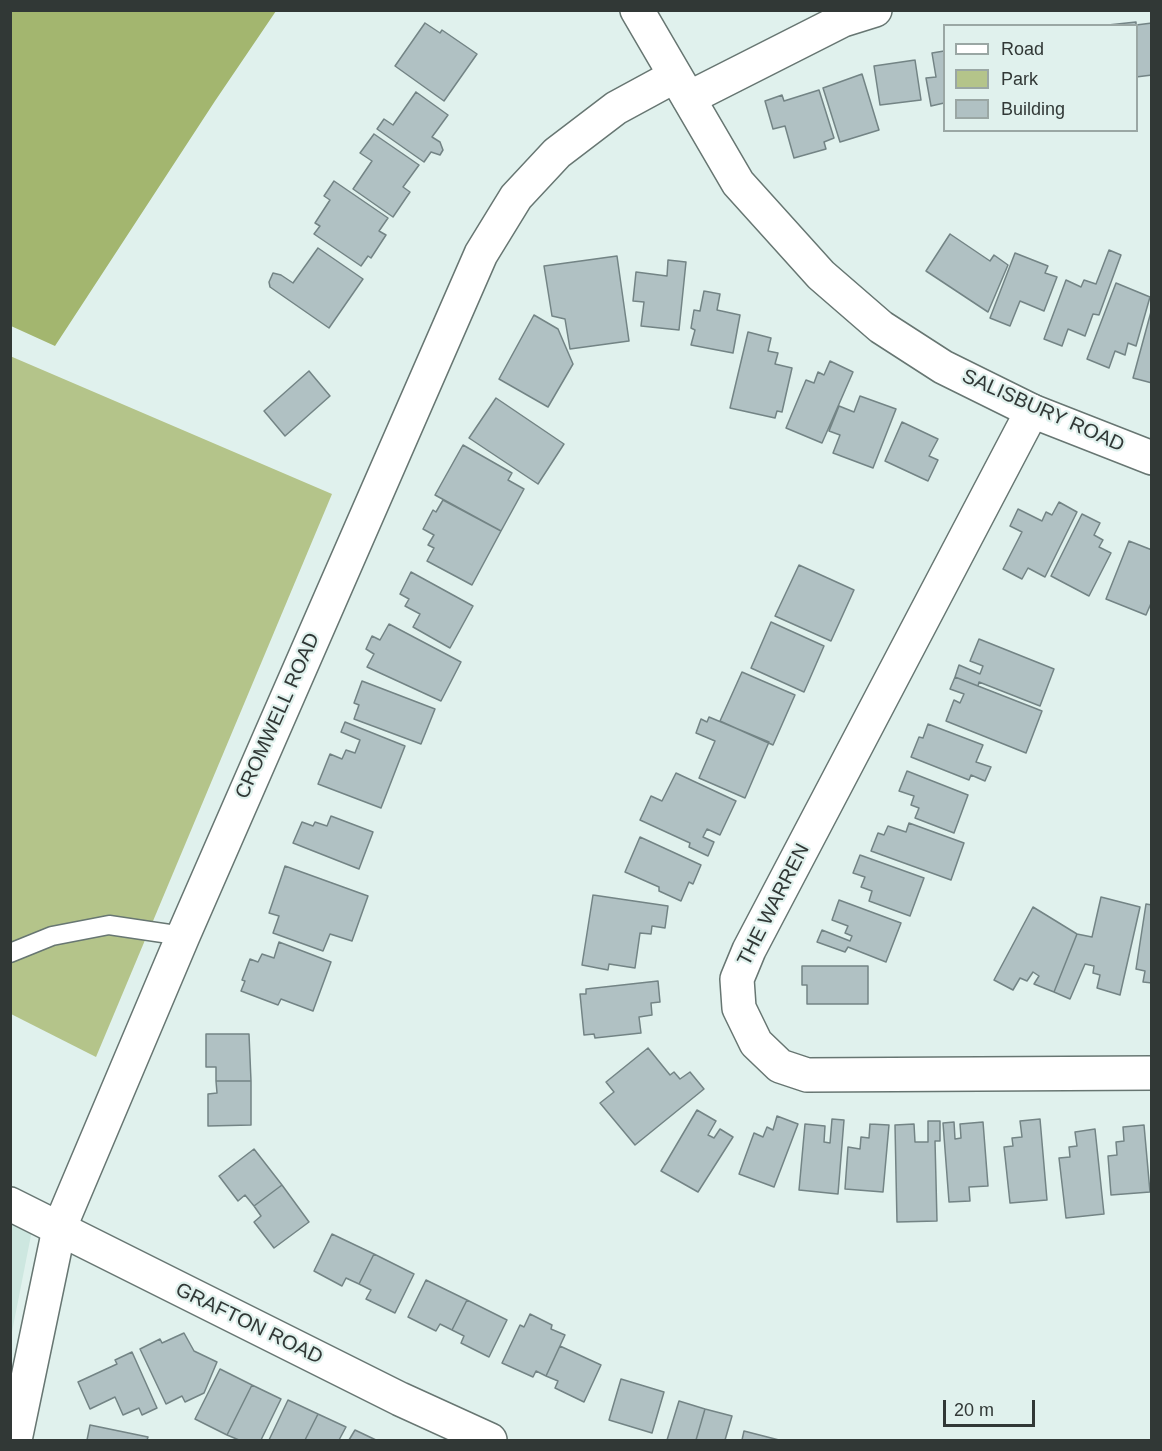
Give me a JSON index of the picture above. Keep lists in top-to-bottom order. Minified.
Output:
{"streets":{"street":["SALISBURY ROAD","CROMWELL ROAD","THE WARREN","GRAFTON ROAD"]},"crossings":[["SALISBURY ROAD","CROMWELL ROAD"],["SALISBURY ROAD","THE WARREN"],["CROMWELL ROAD","GRAFTON ROAD"]],"legend":["Road","Park","Building"],"scale_bar":"20 m"}
